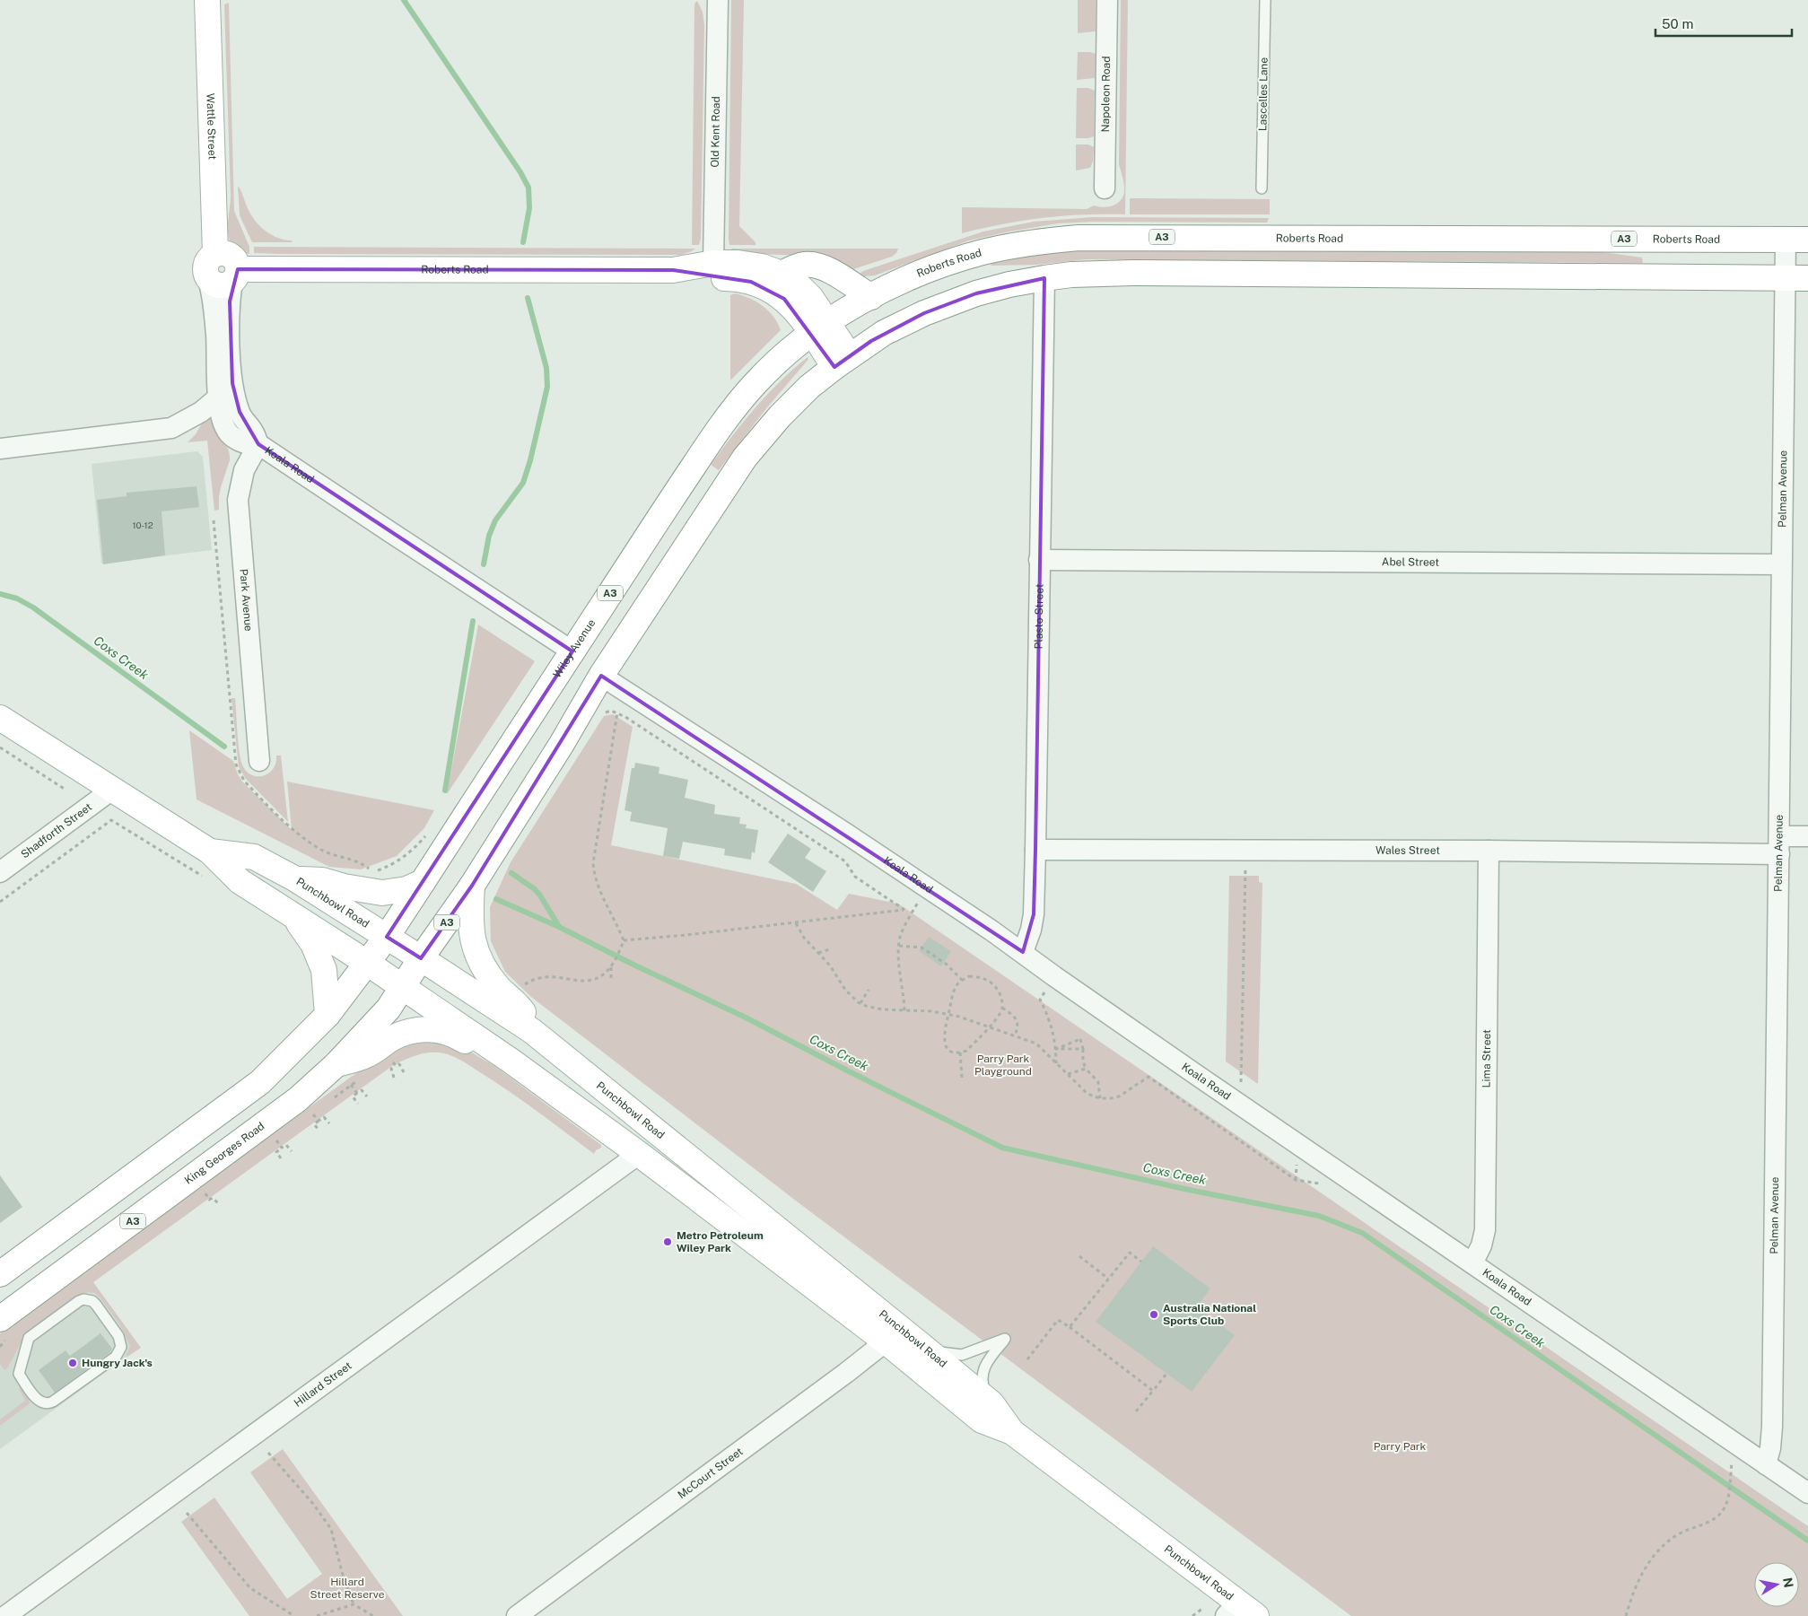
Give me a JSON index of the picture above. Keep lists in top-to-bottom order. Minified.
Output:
{"streets":{"main road":["Wattle Street","A3","Roberts Road","Wiley Avenue","Punchbowl Road","King Georges Road"],"street":["Napoleon Road","Old Kent Road","Koala Road","Pelman Avenue","Abel Street","Park Avenue","Plasto Street","Shadforth Street","Wales Street","Lima Street","Hillard Street","McCourt Street"],"lane":["Lascelles Lane"]},"crossings":[["Wattle Street","Roberts Road"],["Old Kent Road","Roberts Road"],["A3","Roberts Road"],["A3","Koala Road"],["A3","Pelman Avenue"],["A3","Plasto Street"],["A3","Wiley Avenue"],["A3","Punchbowl Road"],["A3","King Georges Road"],["Roberts Road","Pelman Avenue"],["Roberts Road","Wiley Avenue"],["Koala Road","Pelman Avenue"],["Koala Road","Park Avenue"],["Koala Road","Plasto Street"],["Koala Road","Wiley Avenue"],["Koala Road","Lima Street"],["Pelman Avenue","Abel Street"],["Pelman Avenue","Wales Street"],["Abel Street","Plasto Street"],["Plasto Street","Wales Street"],["Wiley Avenue","Punchbowl Road"],["Shadforth Street","Punchbowl Road"],["Wales Street","Lima Street"],["Punchbowl Road","King Georges Road"],["Punchbowl Road","Hillard Street"],["Punchbowl Road","McCourt Street"]],"water":["Coxs Creek"],"parks":["Parry Park Playground","Parry Park","Hillard Street Reserve"],"places":["Metro Petroleum Wiley Park","Australia National Sports Club","Hungry Jack's"],"house_numbers":["10-12"],"scale_bar":"50 m","north":"right"}
